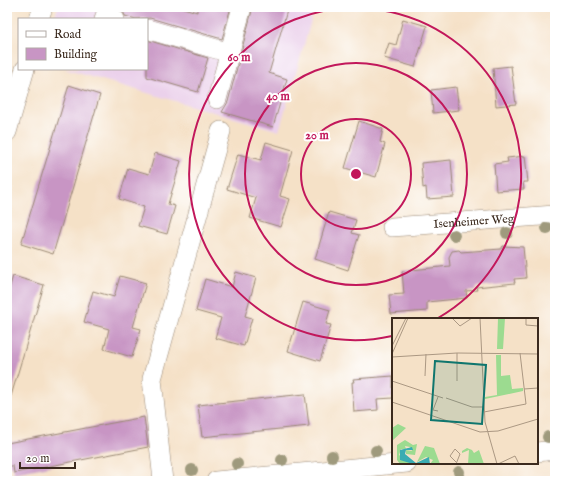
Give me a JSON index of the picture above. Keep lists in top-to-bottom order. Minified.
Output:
{"streets":{"street":["Isenheimer Weg"]},"legend":["Road","Building"],"scale_bar":"20 m","rings":["60 m","40 m","20 m"]}
